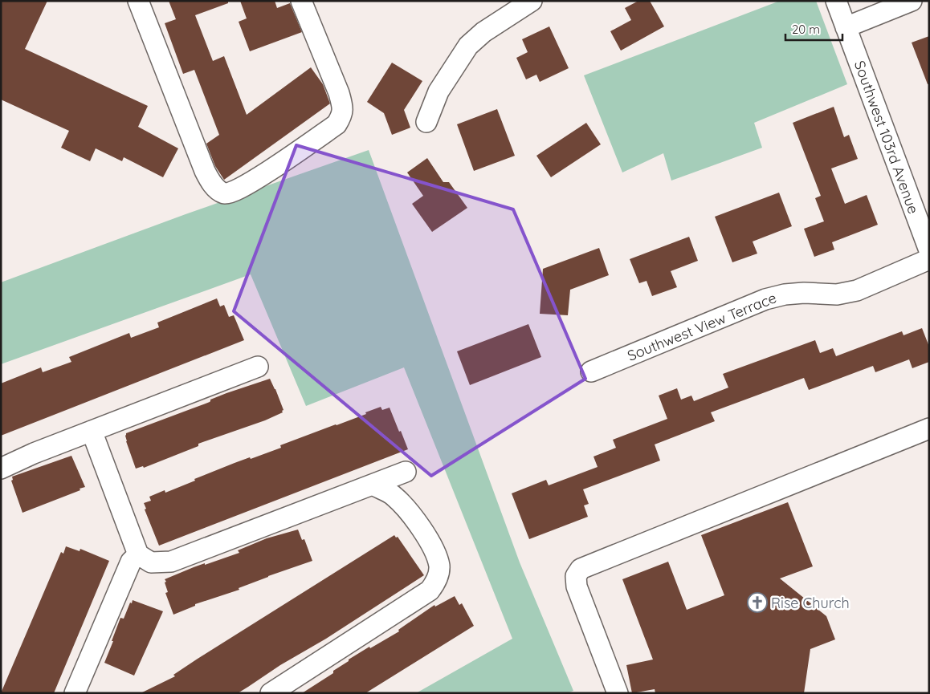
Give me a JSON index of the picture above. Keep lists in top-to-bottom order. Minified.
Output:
{"streets":{"street":["Southwest 103rd Avenue","Southwest View Terrace"]},"places":{"church":["Rise Church"]},"scale_bar":"20 m"}
